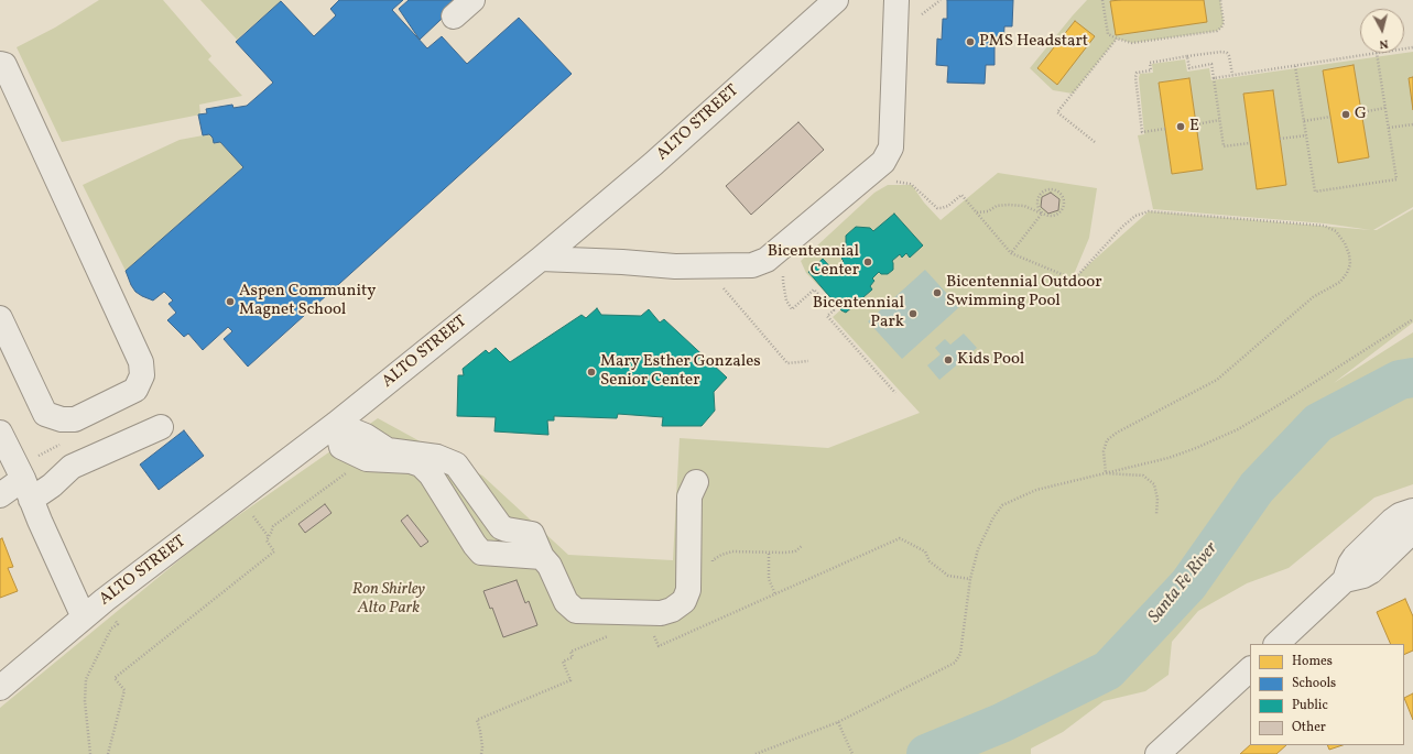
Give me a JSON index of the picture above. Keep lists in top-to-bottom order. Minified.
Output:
{"streets":{"street":["ALTO STREET"]},"water":["Santa Fe River"],"parks":["Ron Shirley Alto Park"],"places":["PMS Headstart","G","E","Bicentennial Center","Bicentennial Outdoor Swimming Pool","Aspen Community Magnet School","Bicentennial Park","Kids Pool","Mary Esther Gonzales Senior Center"],"legend":["Homes","Schools","Public","Other"],"north":"bottom"}
